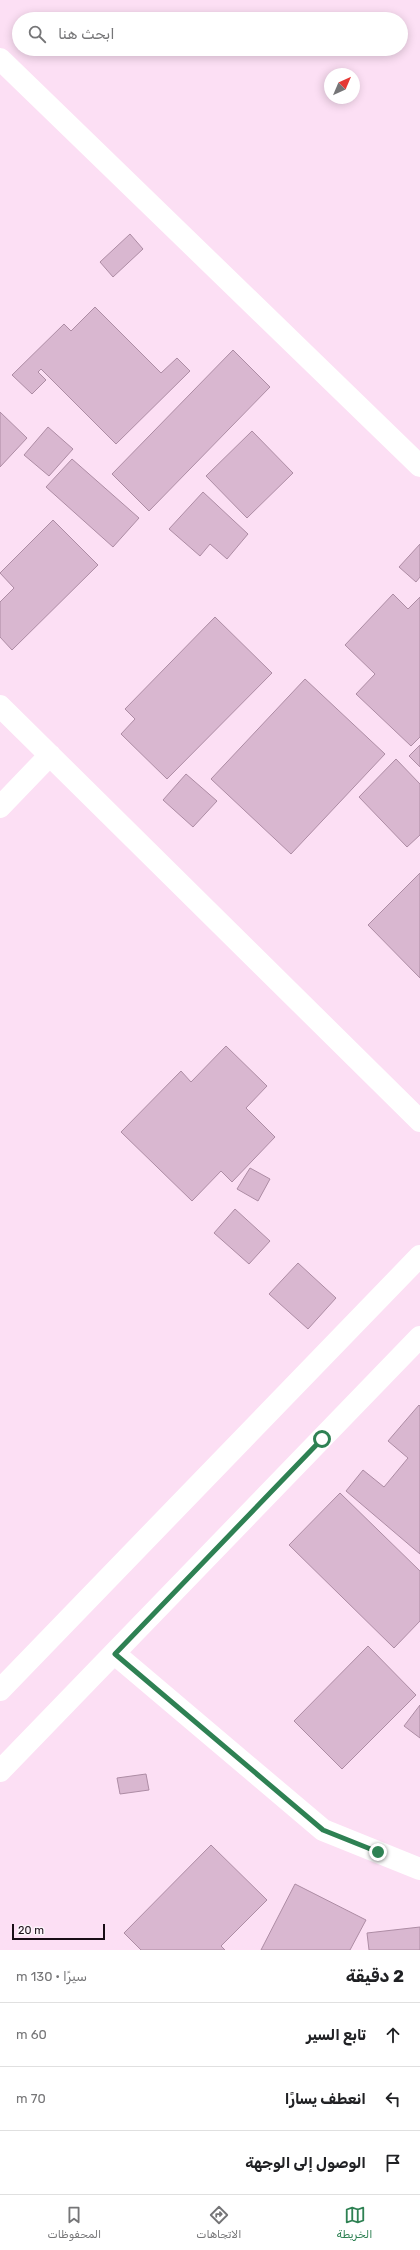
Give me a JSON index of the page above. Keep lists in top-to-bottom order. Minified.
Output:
{"scale_bar":"20 m","north":"top right","page":{"search":"ابحث هنا","scale":"20 m","heading":["2 دقيقة","سيرًا · 130 m"],"list":[["تابع السير","60 m"],["انعطف يسارًا","70 m"],"الوصول إلى الوجهة"],"nav":["الخريطة","الاتجاهات","المحفوظات"]}}
